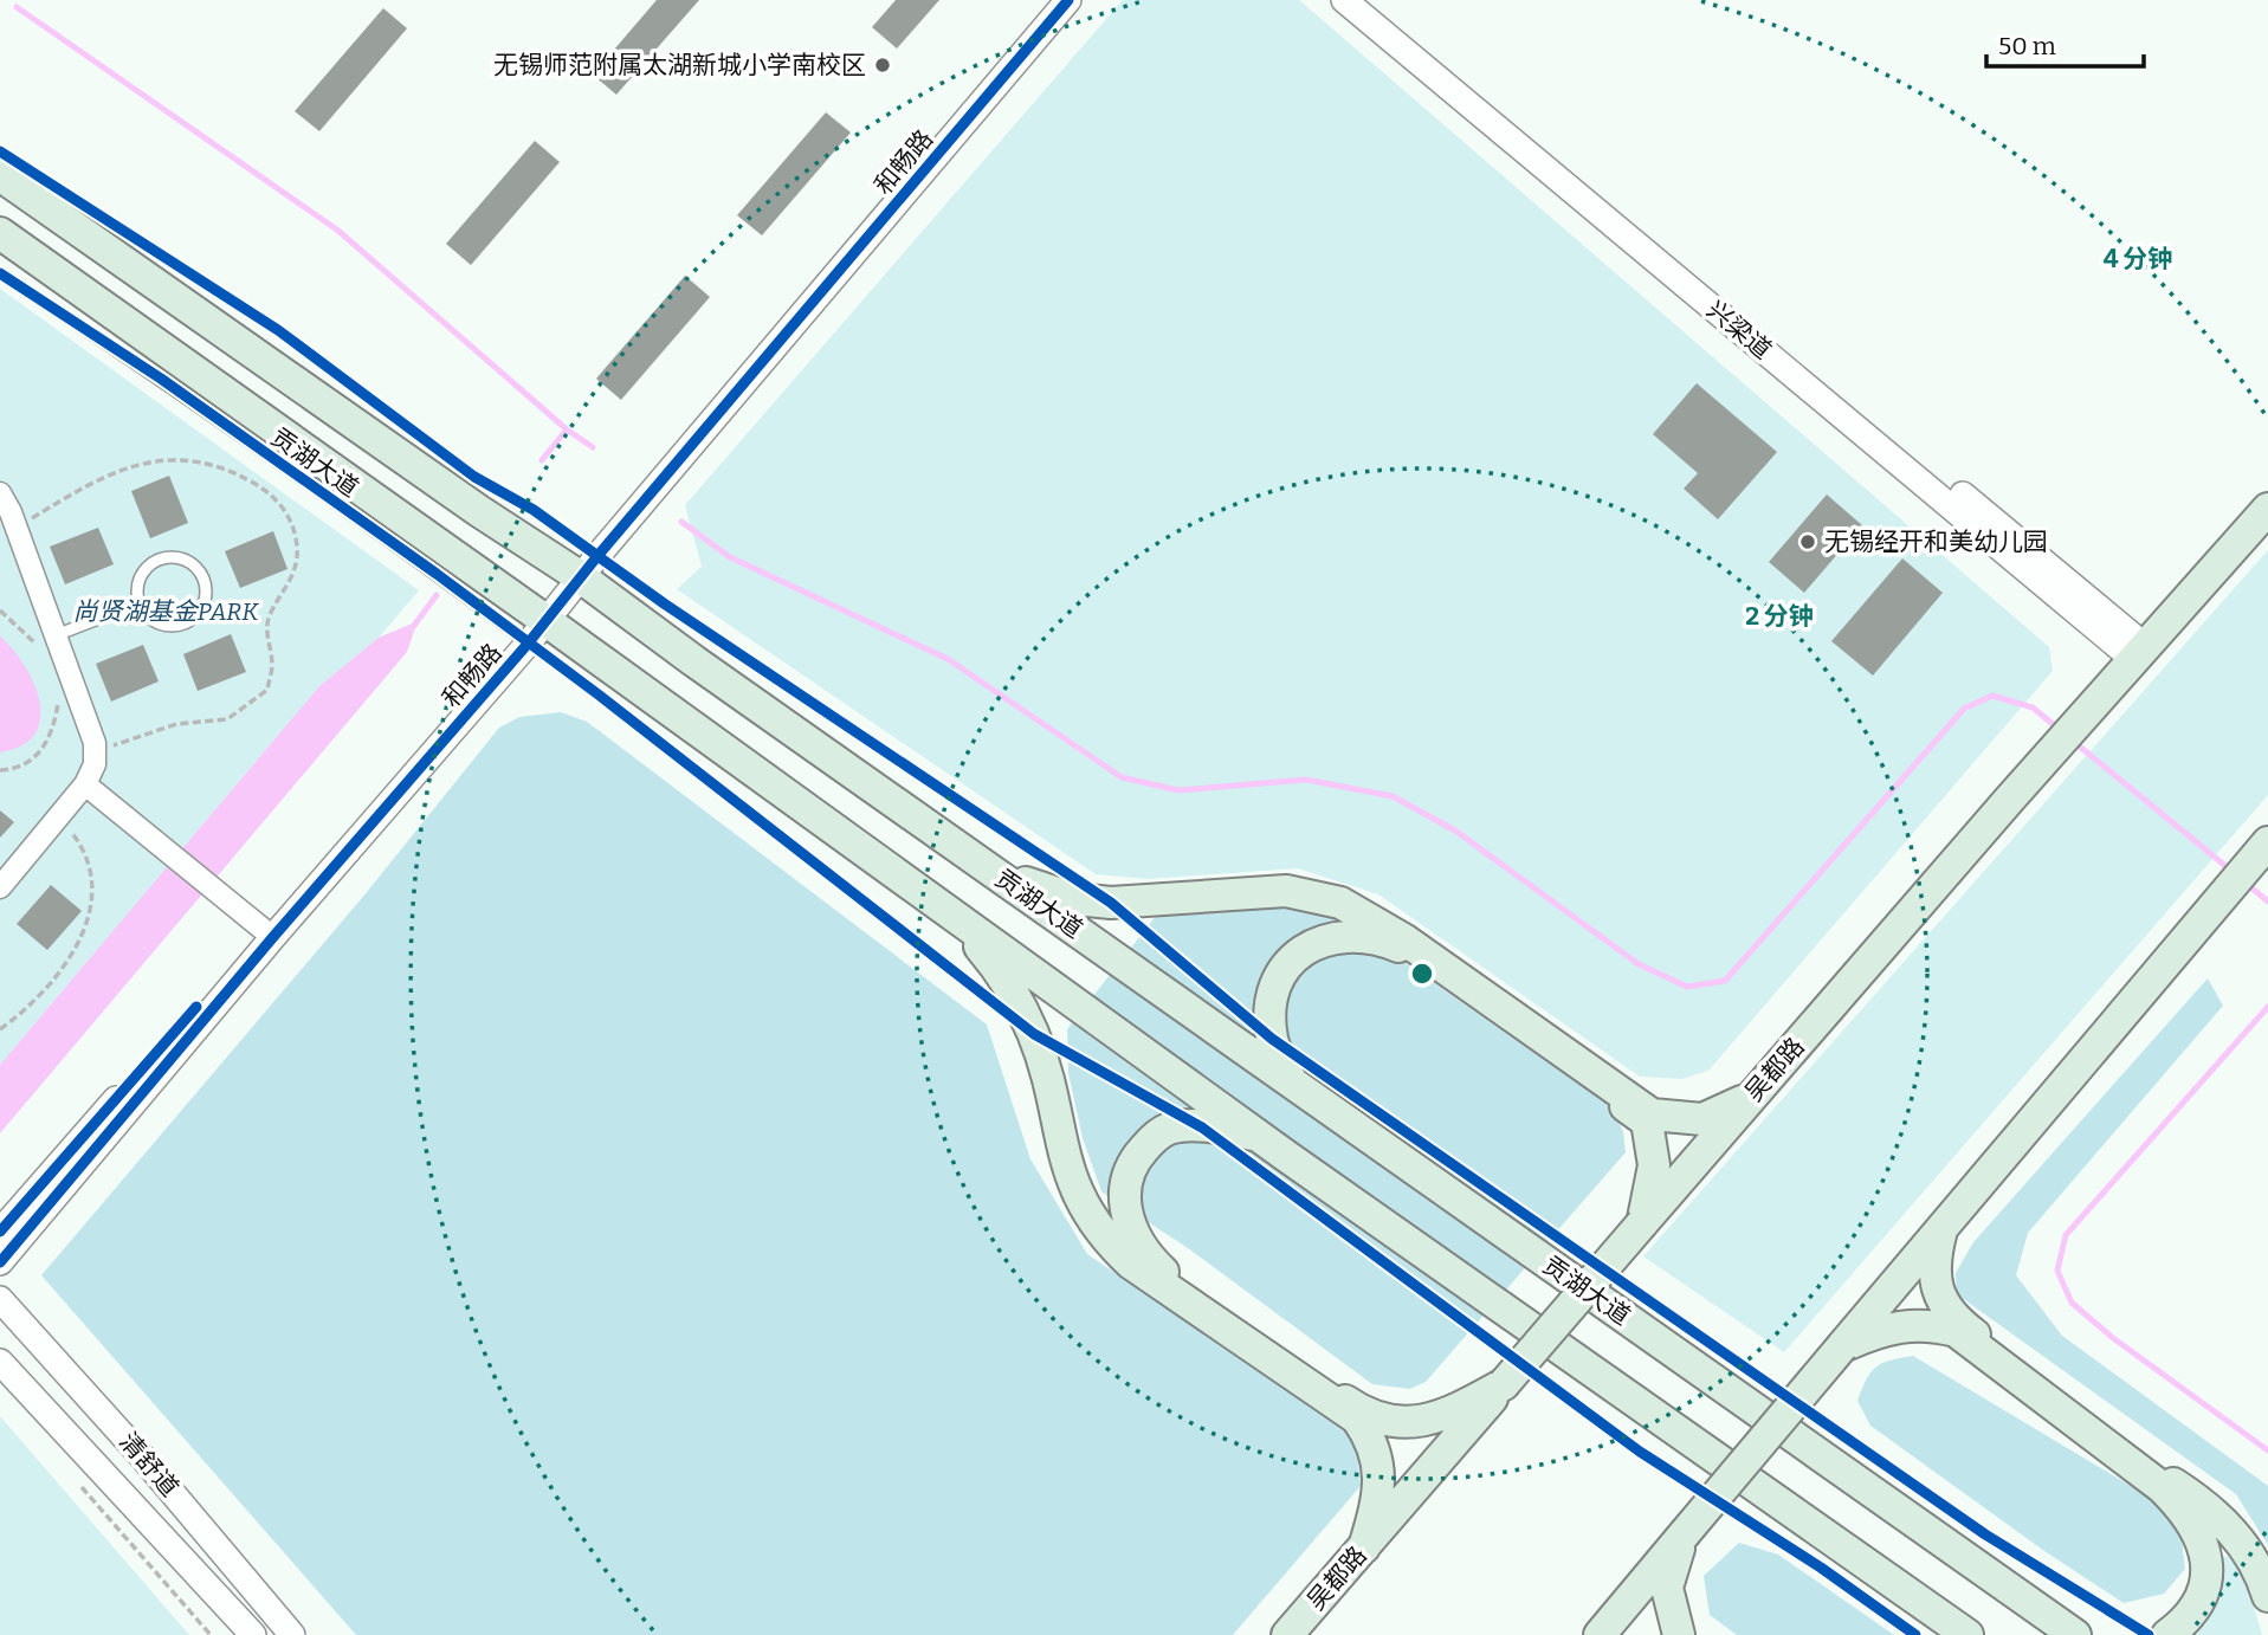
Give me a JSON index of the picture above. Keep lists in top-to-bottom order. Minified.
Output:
{"streets":{"main road":["贡湖大道","吴都路"],"street":["和畅路","兴梁道","清舒道"]},"crossings":[["和畅路","贡湖大道"],["兴梁道","吴都路"]],"parks":["尚贤湖基金PARK"],"places":["无锡师范附属太湖新城小学南校区","无锡经开和美幼儿园"],"scale_bar":"50 m","rings":["4 分钟","2 分钟"]}
